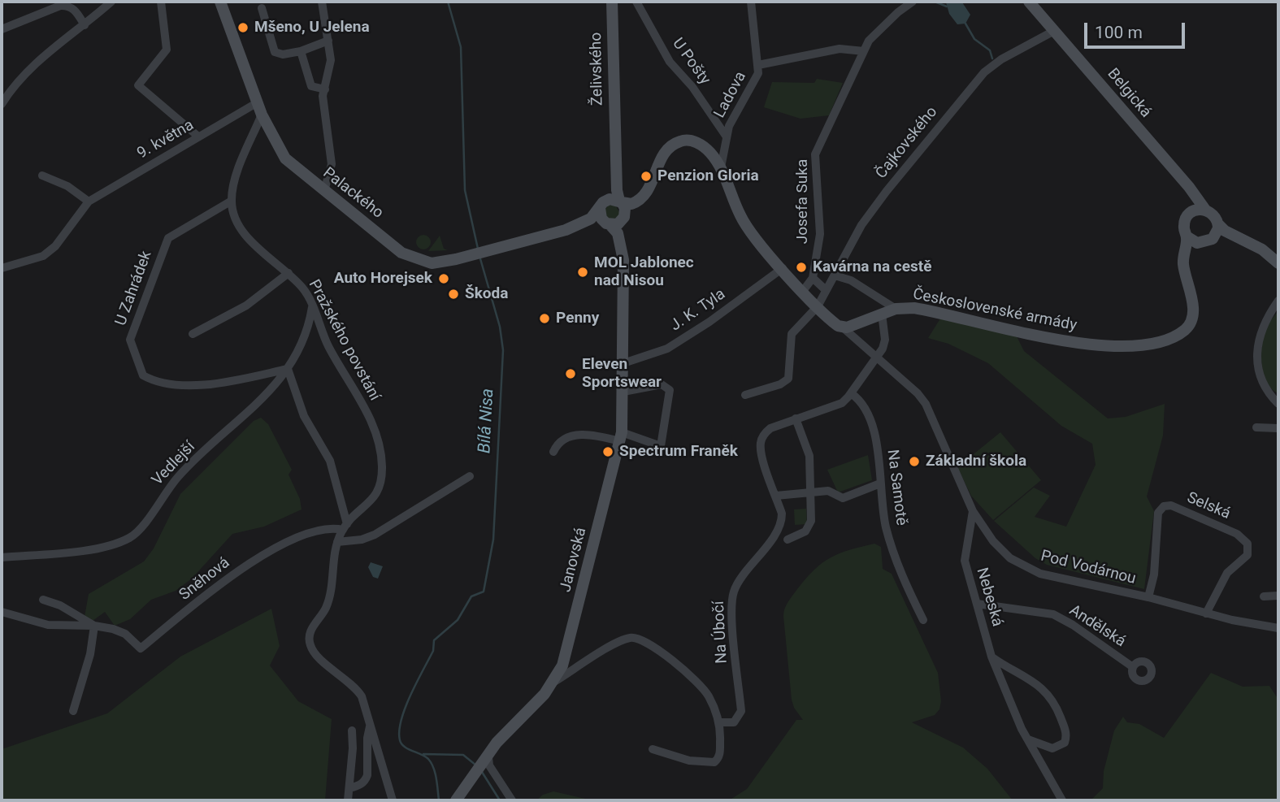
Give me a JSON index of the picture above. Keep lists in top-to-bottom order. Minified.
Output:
{"streets":{"street":["U Pošty","Želivského","Belgická","Ladova","9. května","Čajkovského","Palackého","Josefa Suka","U Zahrádek","J. K. Tyla","Československé armády","Pražského povstání","Vedlejší","Na Samotě","Selská","Janovská","Pod Vodárnou","Sněhová","Nebeská","Andělská","Na Úbočí"]},"crossings":[["U Pošty","Ladova"],["Želivského","Palackého"],["Želivského","Janovská"],["Belgická","Čajkovského"],["9. května","Palackého"],["Palackého","Janovská"],["U Zahrádek","Pražského povstání"],["U Zahrádek","Vedlejší"],["J. K. Tyla","Janovská"],["Československé armády","Pod Vodárnou"],["Pražského povstání","Vedlejší"],["Pražského povstání","Sněhová"],["Na Samotě","Na Úbočí"],["Selská","Pod Vodárnou"],["Janovská","Na Úbočí"],["Pod Vodárnou","Nebeská"],["Pod Vodárnou","Na Úbočí"],["Nebeská","Andělská"]],"water":["Bílá Nisa"],"places":["Mšeno, U Jelena","Penzion Gloria","Kavárna na cestě","MOL Jablonec nad Nisou","Auto Horejsek","Škoda","Penny","Eleven Sportswear","Spectrum Franěk","Základní škola"],"scale_bar":"100 m"}
